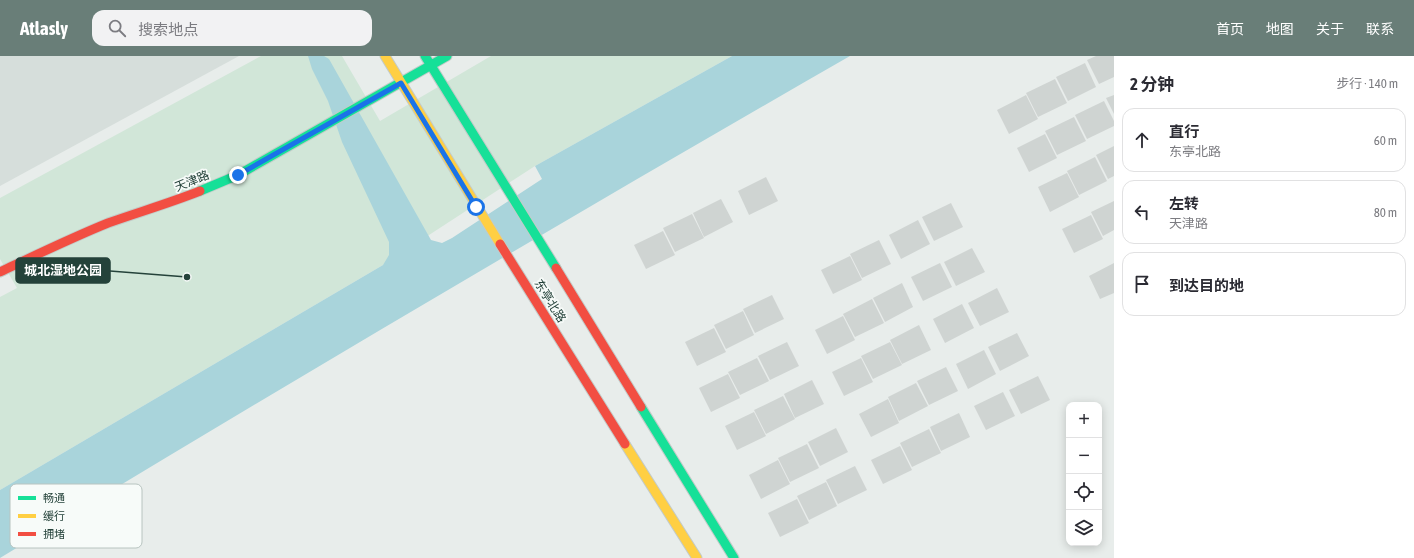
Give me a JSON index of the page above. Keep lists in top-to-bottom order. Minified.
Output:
{"streets":{"main road":["天津路","东亭北路"]},"crossings":[["天津路","东亭北路"]],"places":["城北湿地公园"],"legend":["畅通","缓行","拥堵"],"page":{"header":"Atlasly","search":"搜索地点","nav":["首页","地图","关于","联系"],"heading":["2 分钟","步行 · 140 m"],"list":[["直行","东亭北路","60 m"],["左转","天津路","80 m"],"到达目的地"],"map_buttons":["+","−"]}}
